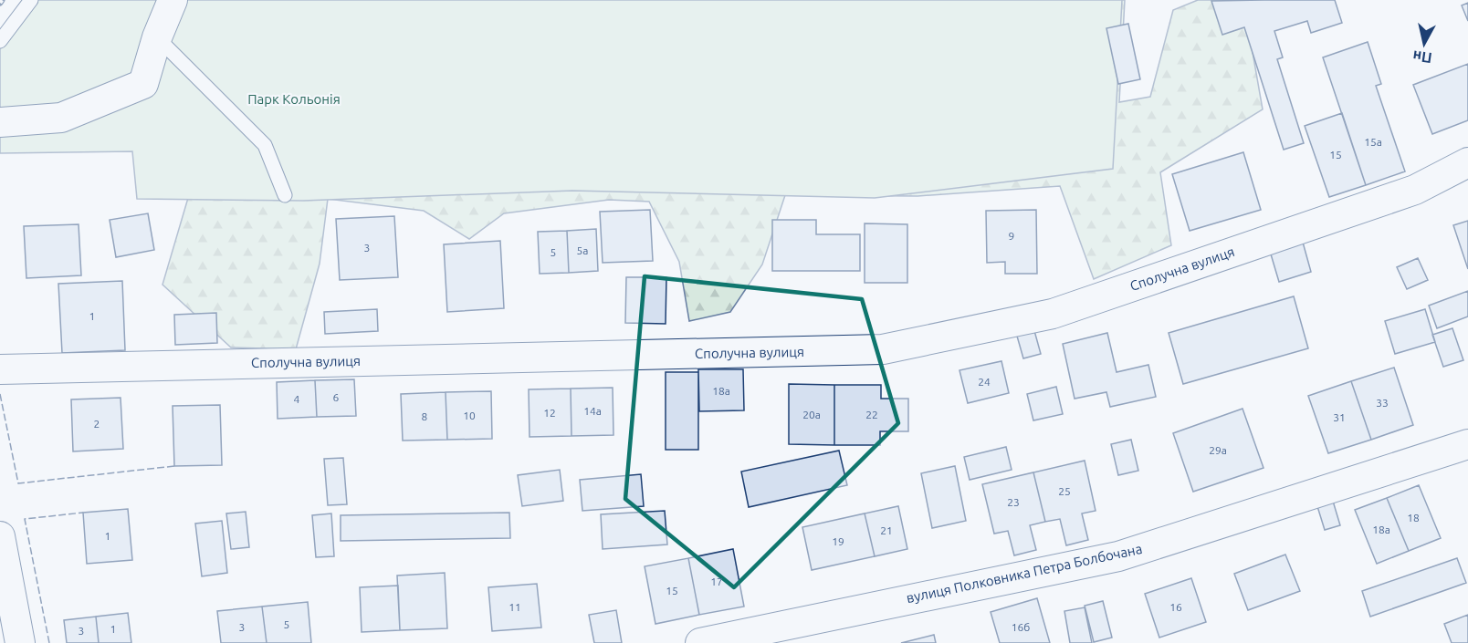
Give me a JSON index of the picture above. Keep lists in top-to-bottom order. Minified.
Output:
{"streets":{"street":["Сполучна вулиця","вулиця Полковника Петра Болбочана"]},"parks":["Парк Кольонія"],"house_numbers":["15а","15","9","3","5а","5","1","24","18а","6","4","33","14а","12","20а","22","10","8","31","2","29а","25","23","18","18а","21","1","19","17","15","11","16","5","3","16б","1","3"],"north":"bottom"}
